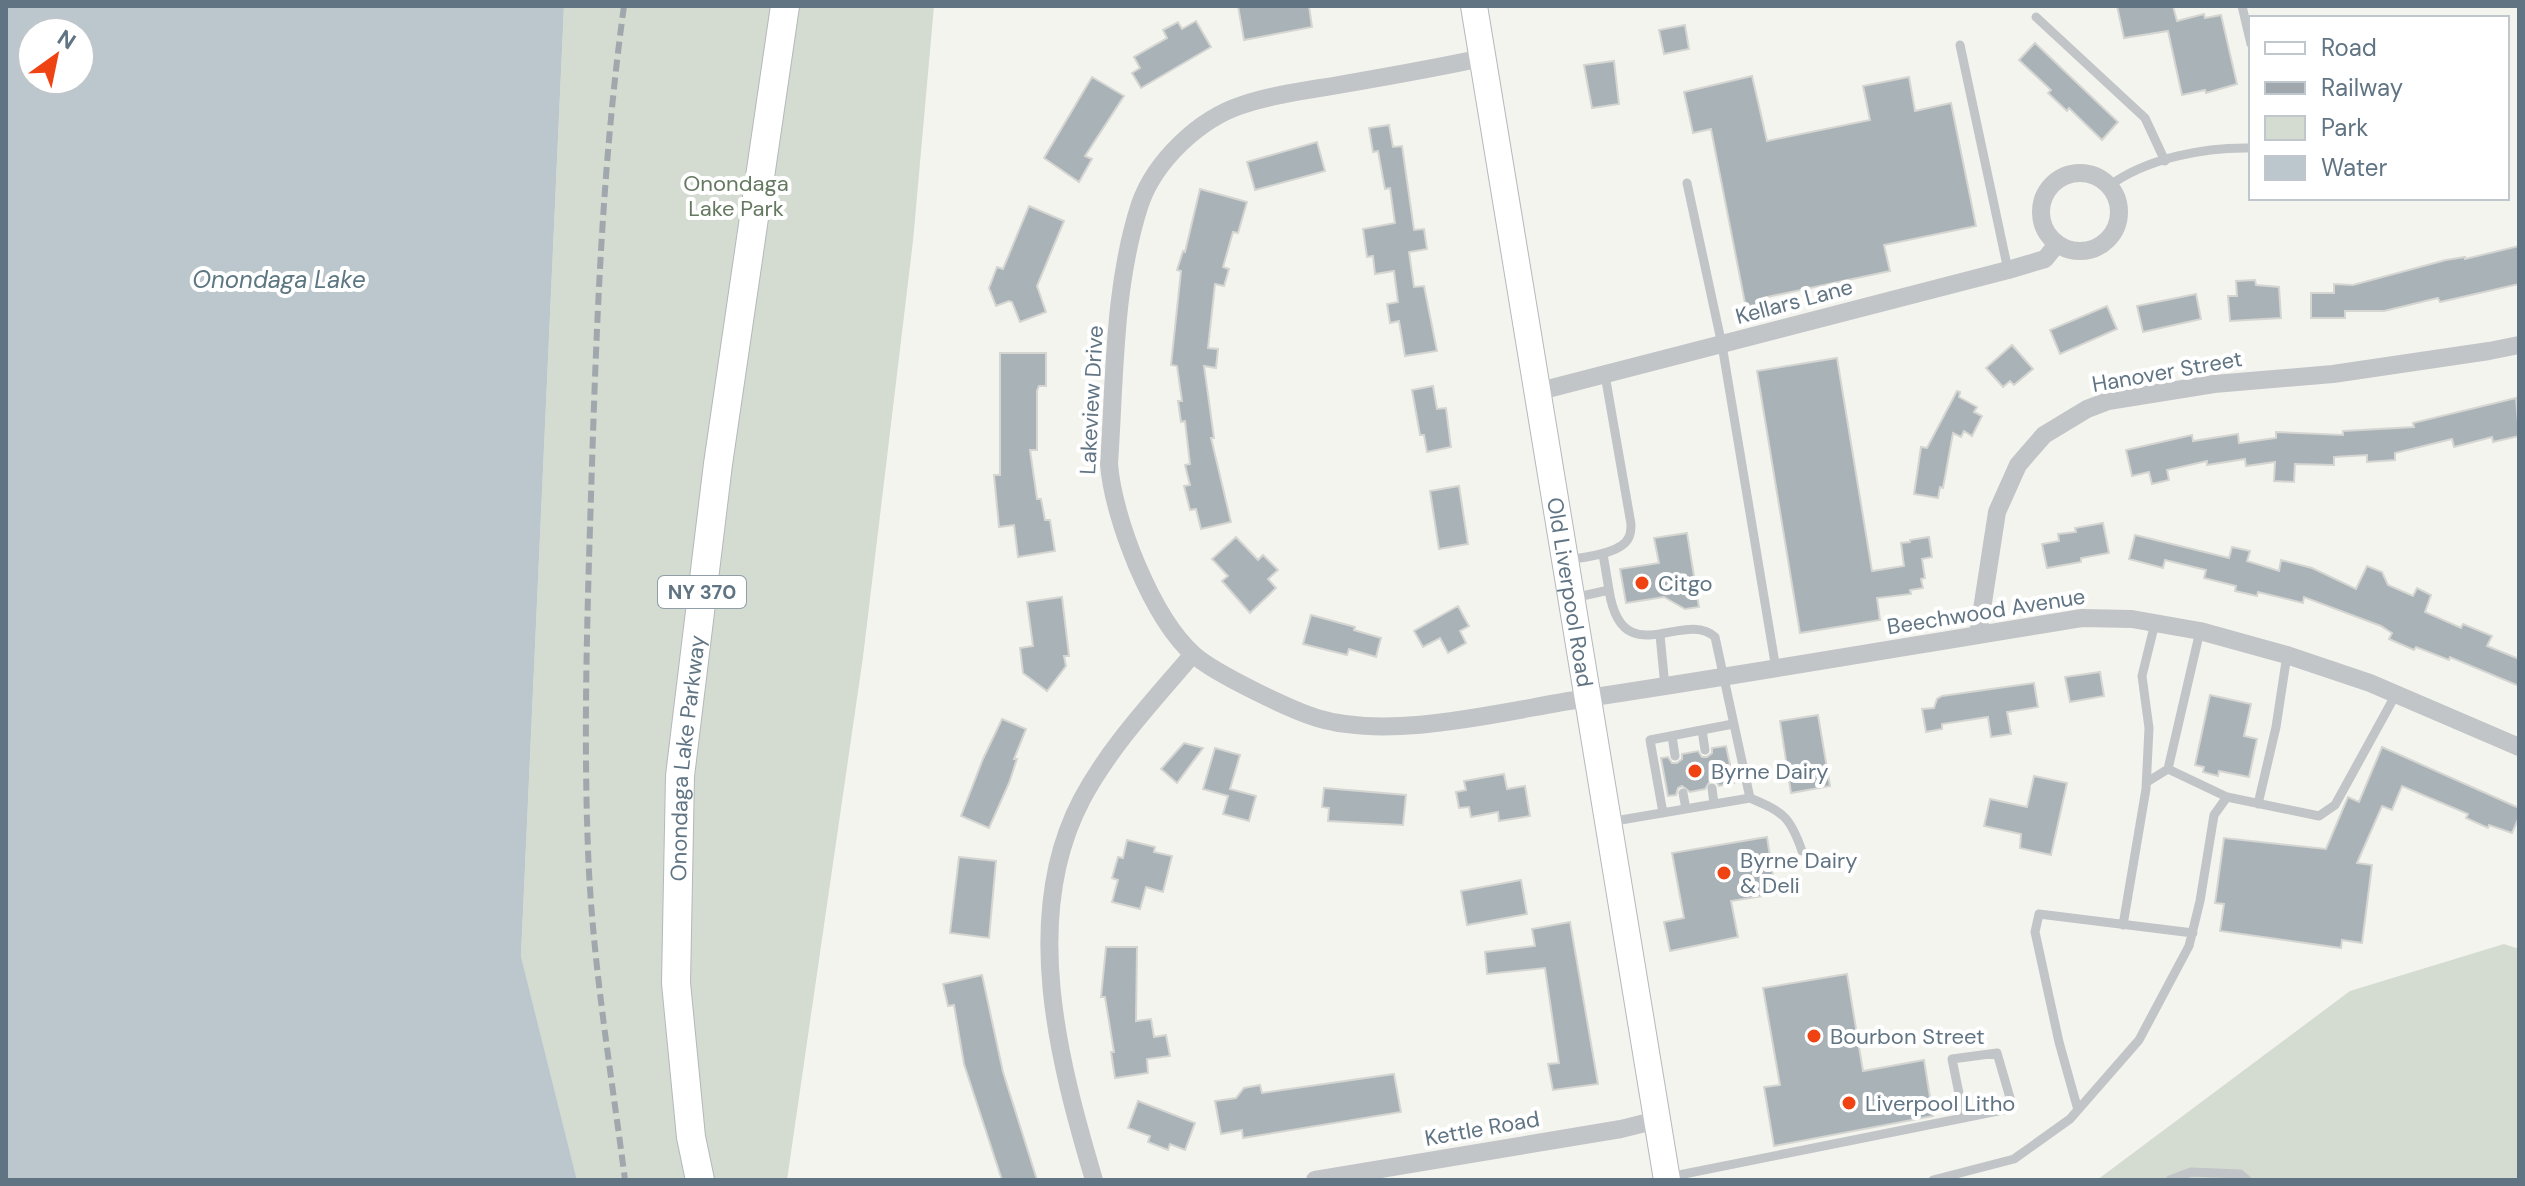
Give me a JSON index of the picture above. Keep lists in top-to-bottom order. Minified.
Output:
{"streets":{"main road":["NY 370","Old Liverpool Road","Onondaga Lake Parkway"],"street":["Kellars Lane","Hanover Street","Lakeview Drive","Beechwood Avenue","Kettle Road"]},"crossings":[["Kellars Lane","Old Liverpool Road"],["Hanover Street","Beechwood Avenue"],["Lakeview Drive","Old Liverpool Road"],["Lakeview Drive","Beechwood Avenue"],["Old Liverpool Road","Beechwood Avenue"],["Old Liverpool Road","Kettle Road"]],"water":["Onondaga Lake"],"parks":["Onondaga Lake Park"],"places":["Citgo","Byrne Dairy","Byrne Dairy & Deli","Bourbon Street","Liverpool Litho"],"legend":["Road","Railway","Park","Water"],"north":"top right"}
